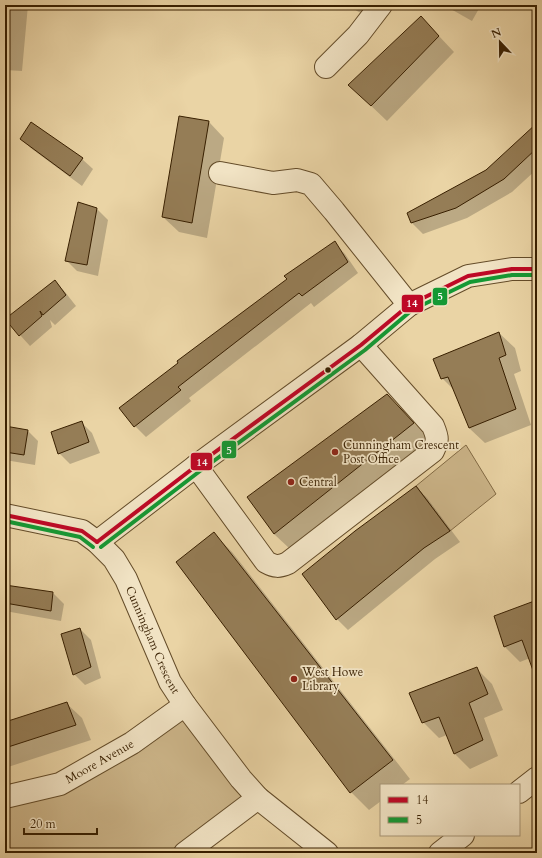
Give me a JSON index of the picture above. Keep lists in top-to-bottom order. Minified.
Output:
{"streets":{"street":["Cunningham Crescent","Moore Avenue"]},"crossings":[["Cunningham Crescent","Moore Avenue"]],"places":["Cunningham Crescent Post Office","Central","West Howe Library"],"lines":["transit line 14","transit line 5"],"legend":["14","5"],"scale_bar":"20 m","north":"top"}
